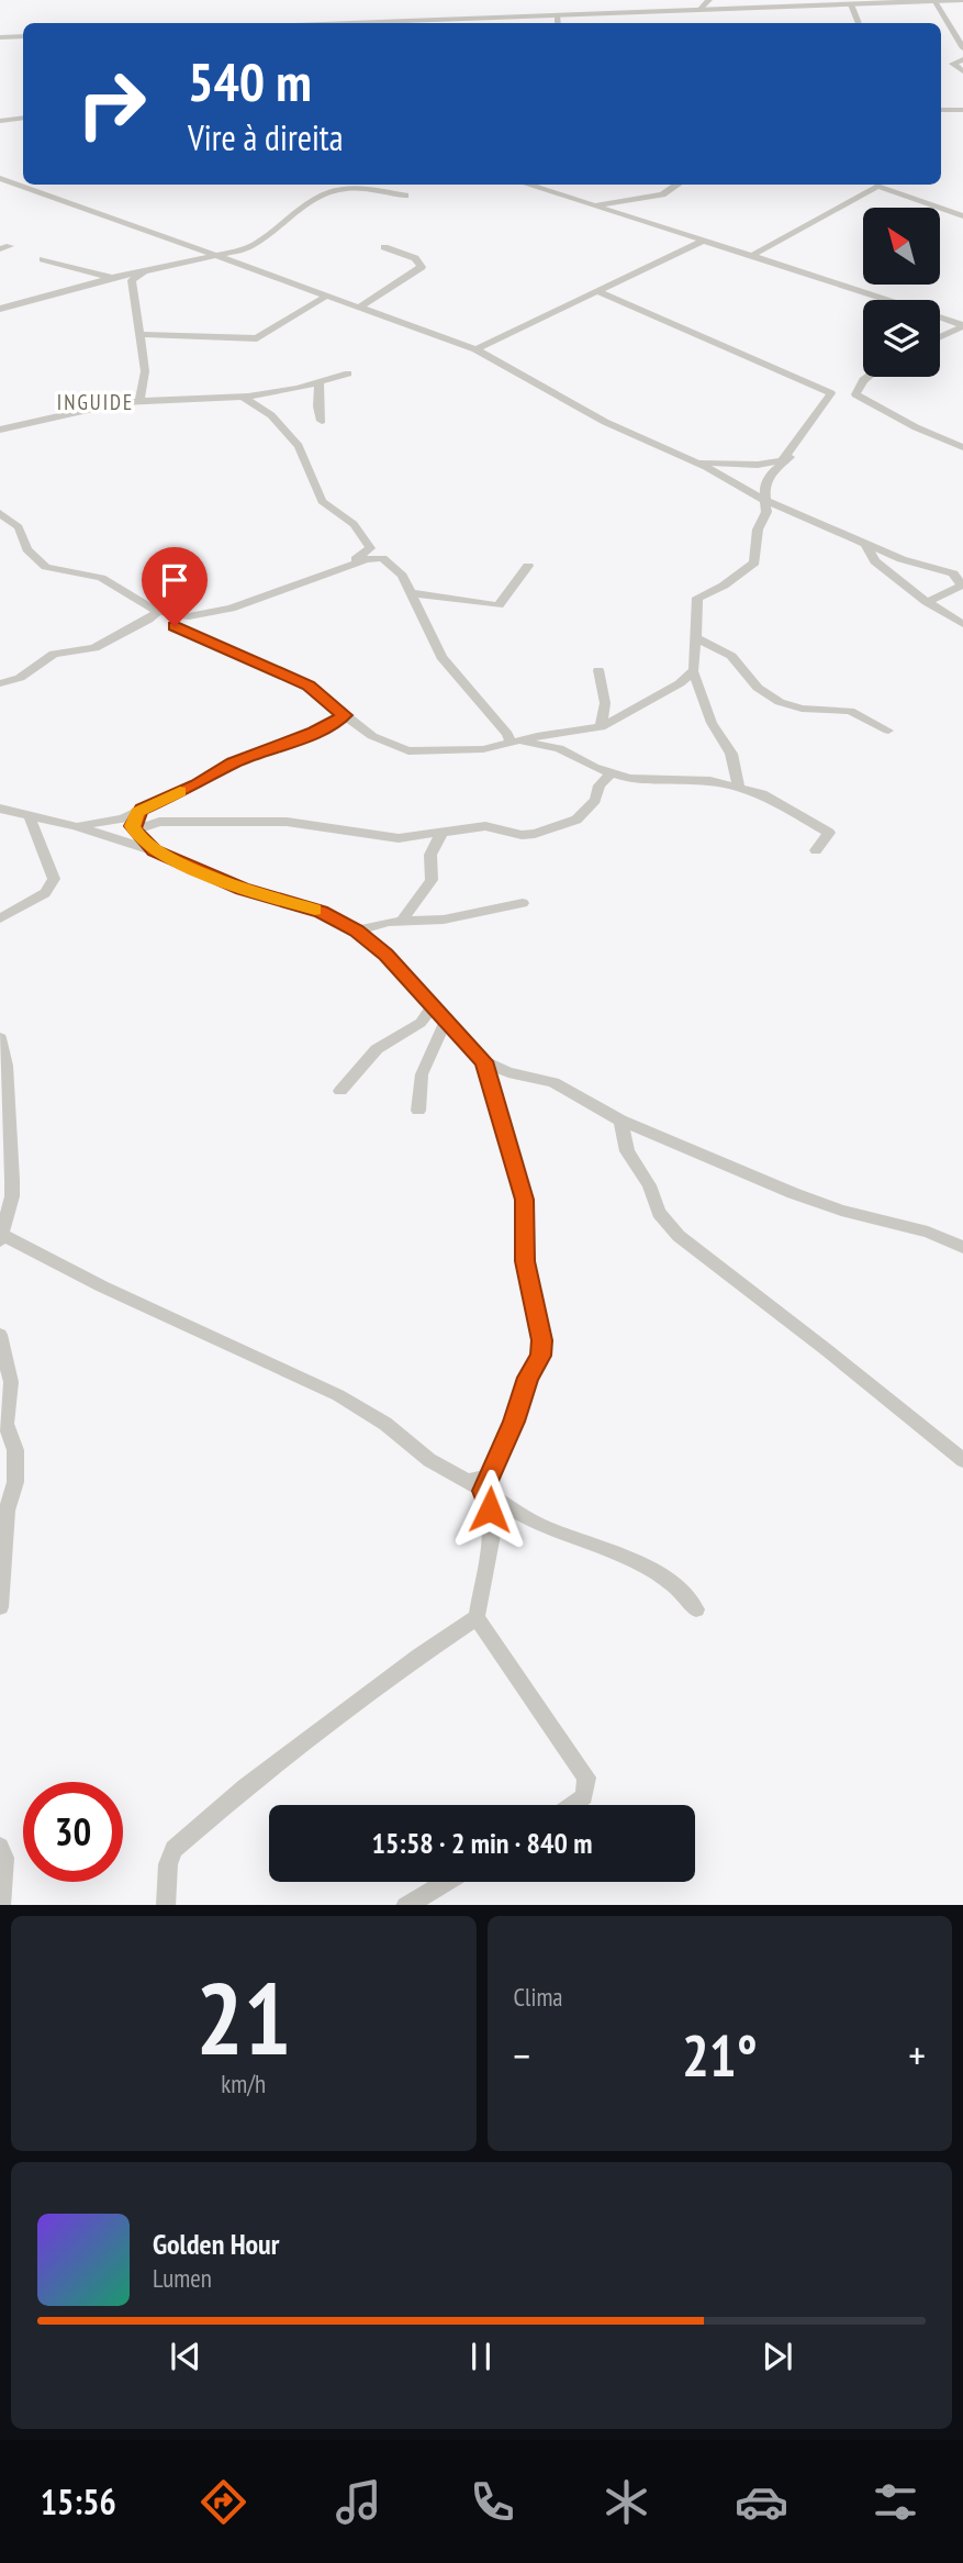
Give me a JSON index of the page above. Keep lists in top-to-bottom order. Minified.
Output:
{"districts":["INGUIDE"],"north":"top left","page":{"turn":["540 m","Vire à direita"],"limit":"30","trip":"15:58 · 2 min · 840 m","tile":[["21","km/h"],"Clima"],"heat":["−","21°","+"],"song":["Golden Hour","Lumen"],"tabs":"15:56"}}
